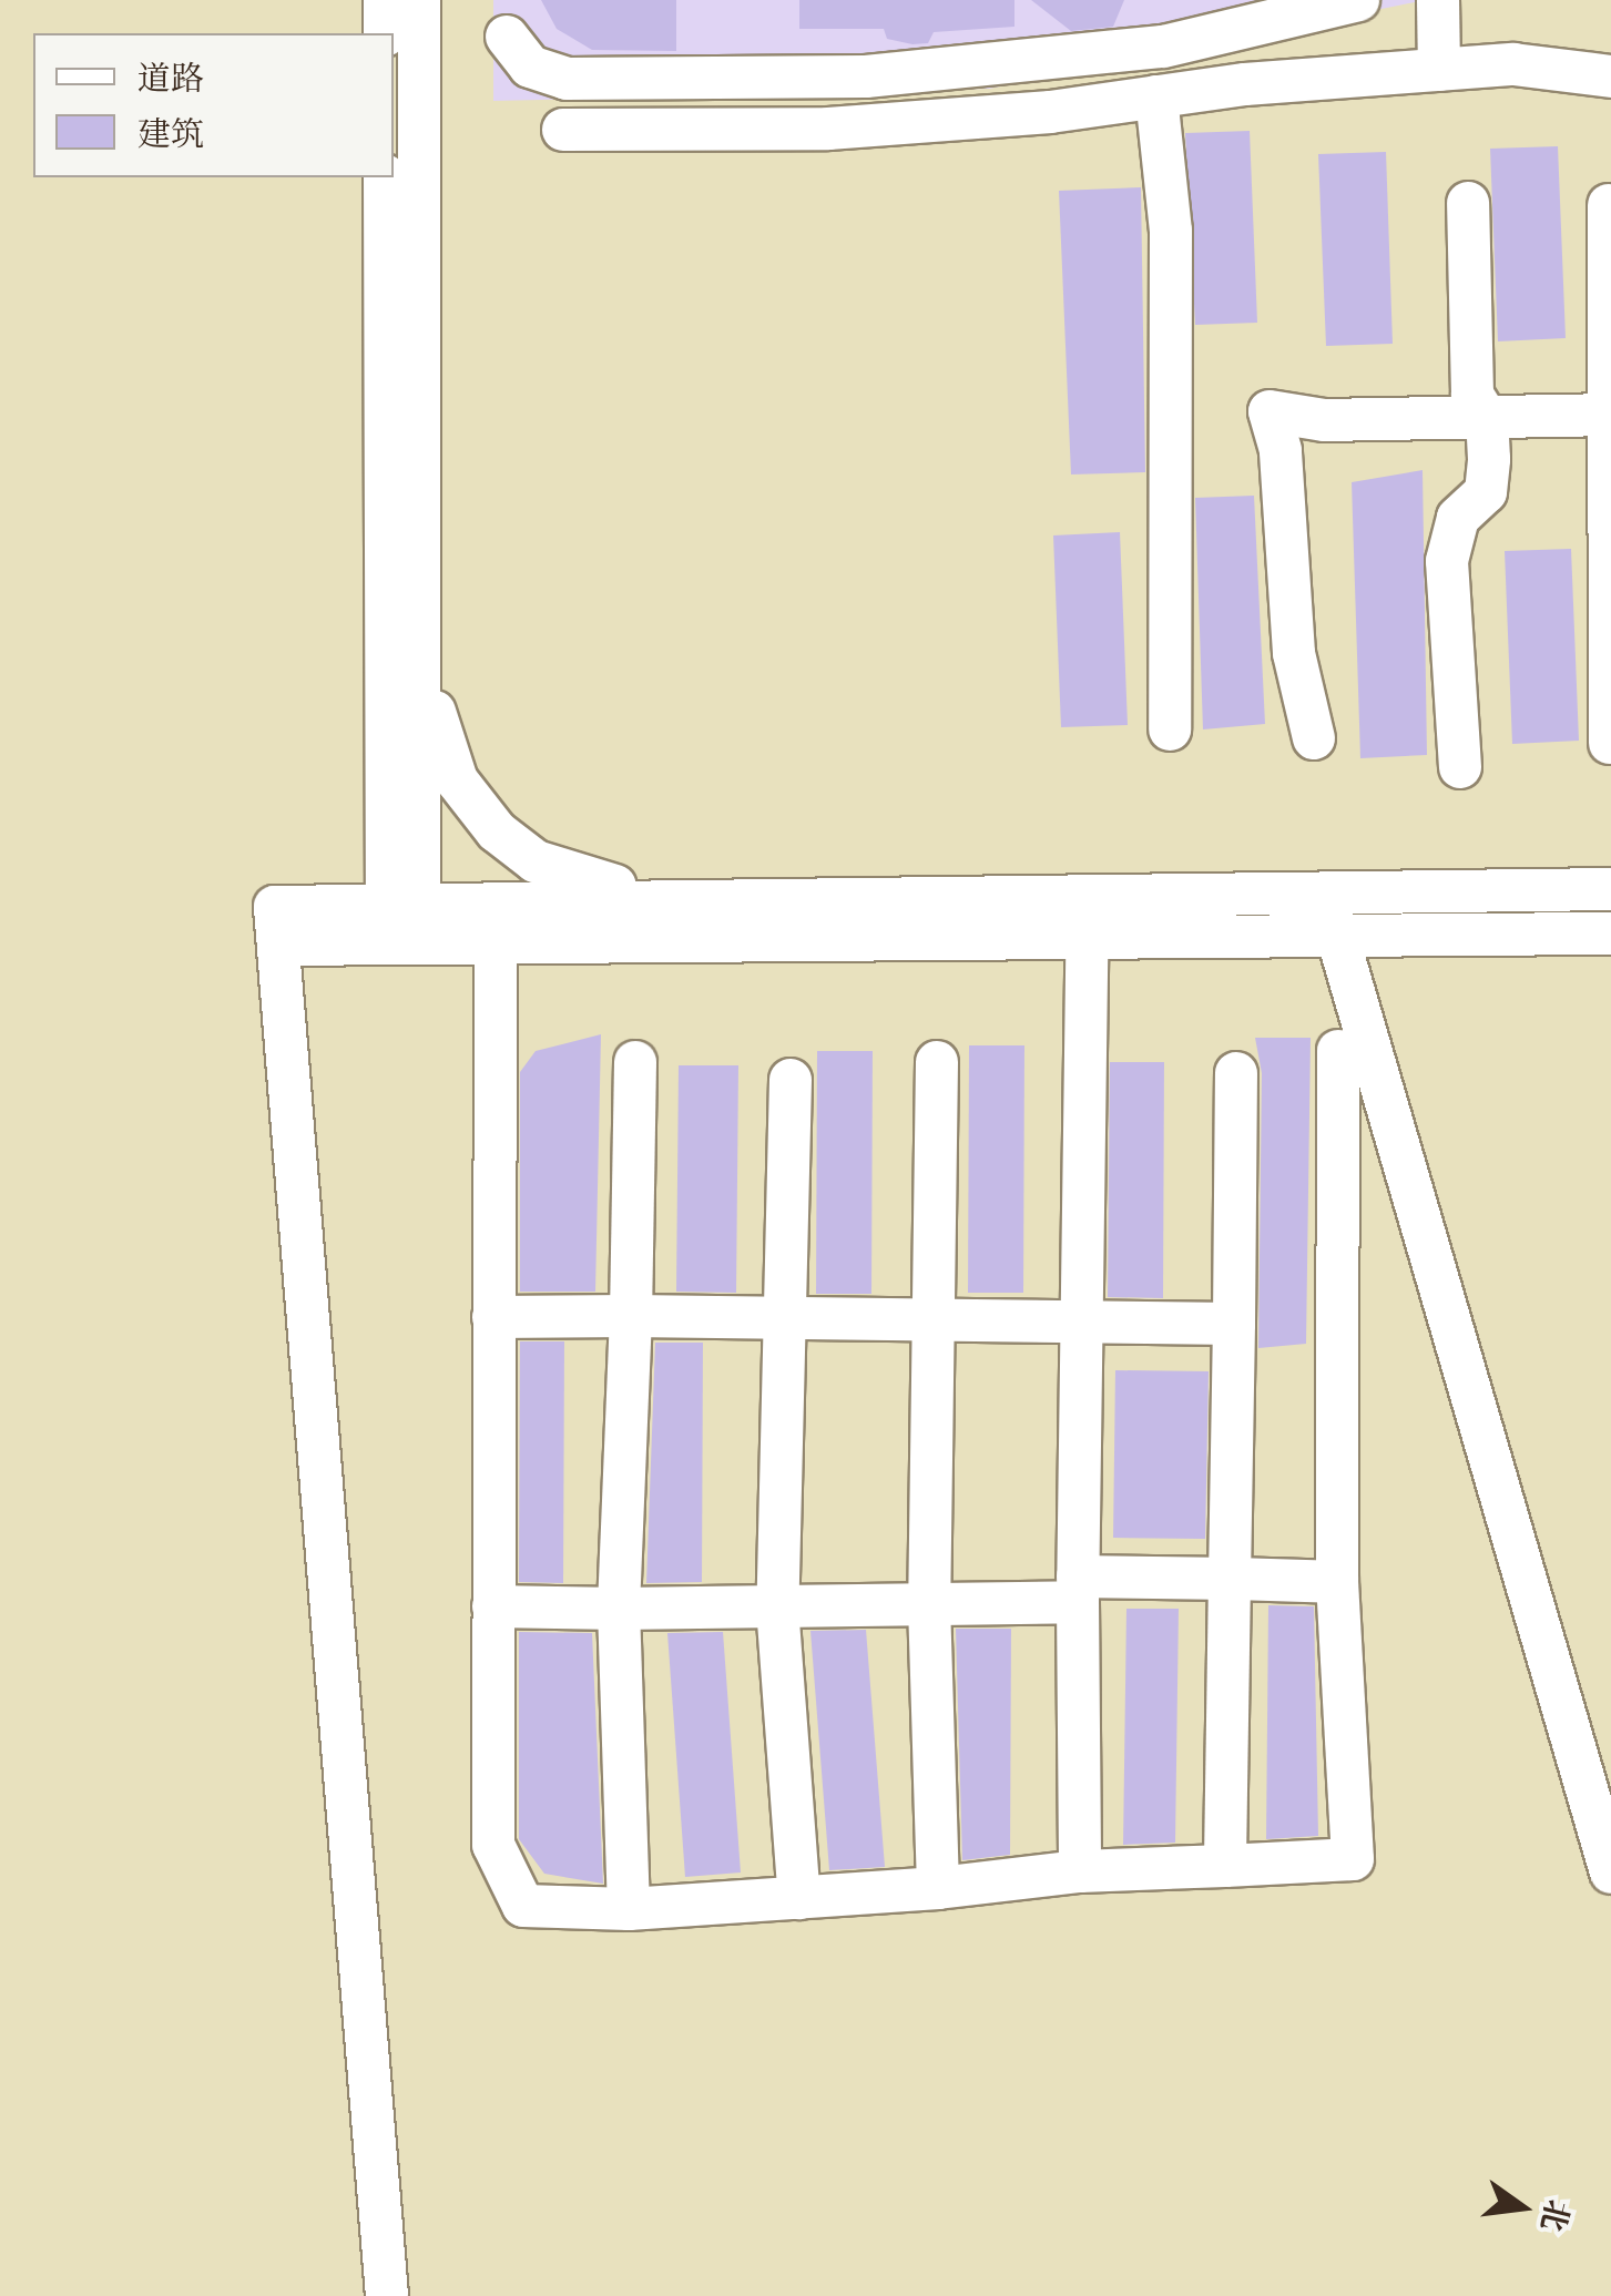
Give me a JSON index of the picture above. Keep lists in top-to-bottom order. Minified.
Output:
{"legend":["道路","建筑"],"north":"right"}
